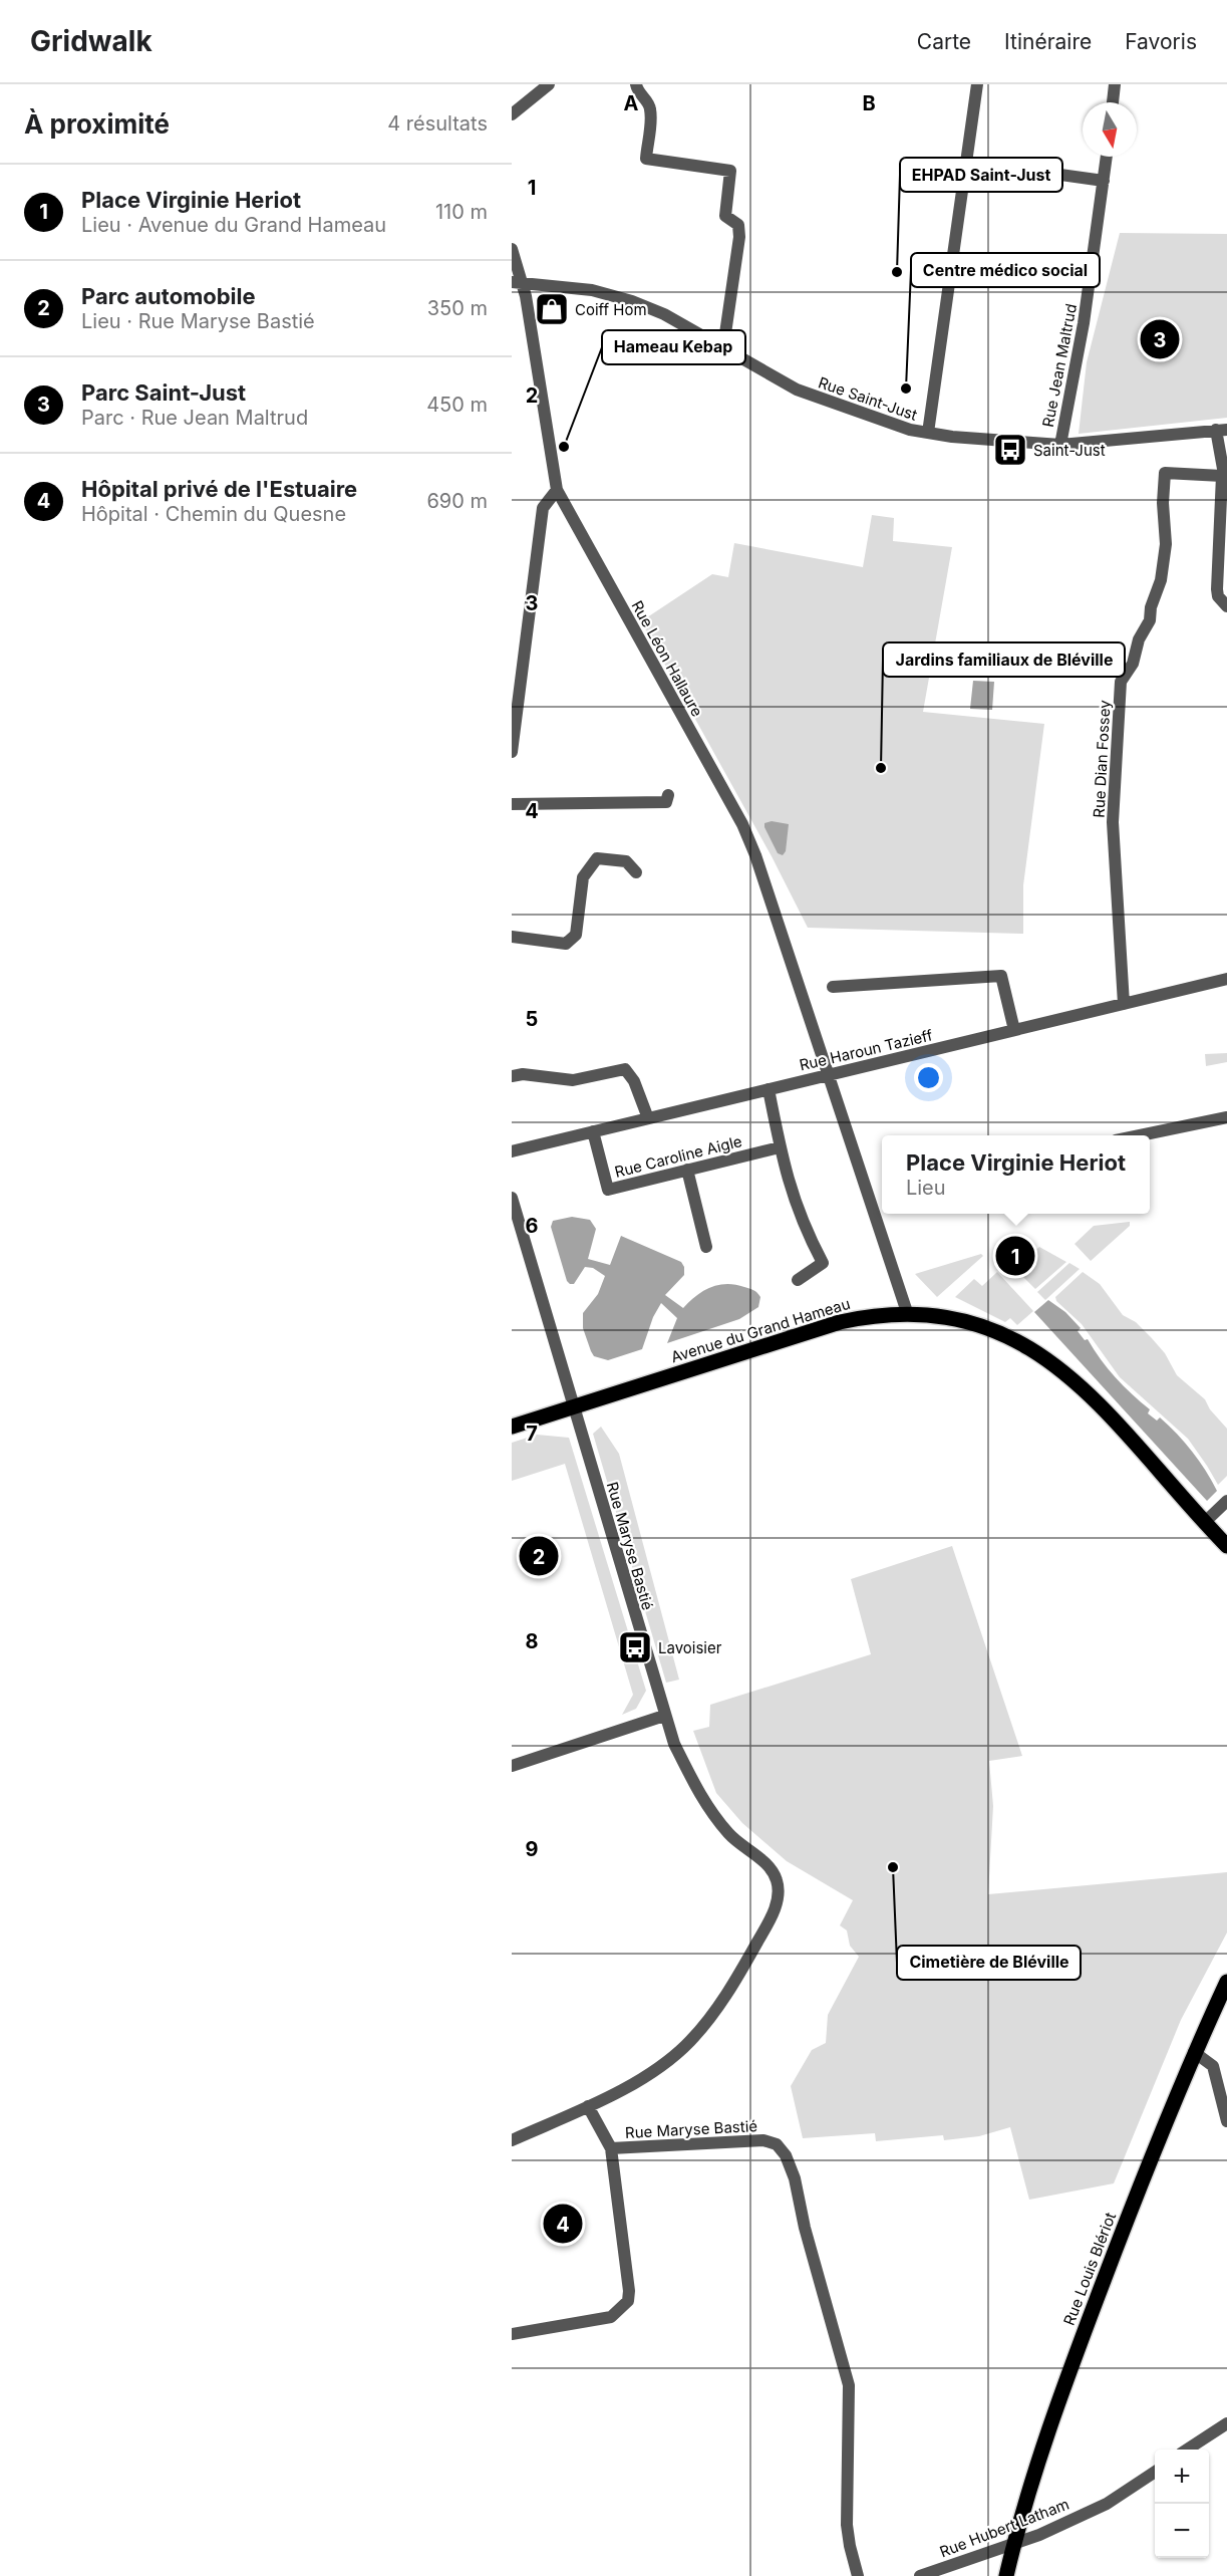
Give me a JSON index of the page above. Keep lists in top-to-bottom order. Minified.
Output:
{"streets":{"main road":["Avenue du Grand Hameau","Rue Louis Blériot"],"street":["Rue Jean Maltrud","Rue Saint-Just","Rue Léon Hallaure","Rue Dian Fossey","Rue Haroun Tazieff","Rue Caroline Aigle","Rue Maryse Bastié","Rue Hubert Latham"]},"crossings":[["Rue Jean Maltrud","Rue Saint-Just"],["Rue Saint-Just","Rue Léon Hallaure"],["Rue Léon Hallaure","Rue Haroun Tazieff"],["Rue Léon Hallaure","Avenue du Grand Hameau"],["Rue Dian Fossey","Rue Haroun Tazieff"],["Rue Haroun Tazieff","Rue Caroline Aigle"],["Avenue du Grand Hameau","Rue Maryse Bastié"],["Rue Louis Blériot","Rue Hubert Latham"]],"places":{"other":["EHPAD Saint-Just","Centre médico social","Hameau Kebap","Jardins familiaux de Bléville","Cimetière de Bléville"],"shop":["Coiff Hom"],"bus stop":["Saint-Just","Lavoisier"]},"north":"bottom","page":{"header":"Gridwalk","nav":["Carte","Itinéraire","Favoris"],"heading":["À proximité","4 résultats"],"list":[{"mark":"1","name":"Place Virginie Heriot","note":"Lieu · Avenue du Grand Hameau","value":"110 m"},{"mark":"2","name":"Parc automobile","note":"Lieu · Rue Maryse Bastié","value":"350 m"},{"mark":"3","name":"Parc Saint-Just","note":"Parc · Rue Jean Maltrud","value":"450 m"},{"mark":"4","name":"Hôpital privé de l'Estuaire","note":"Hôpital · Chemin du Quesne","value":"690 m"}],"pins":["3","1","2","4"],"popup":["Place Virginie Heriot","Lieu"],"map_buttons":["+","−"]},"grid":{"columns":["A","B"],"rows":["1","2","3","4","5","6","7","8","9"]}}
